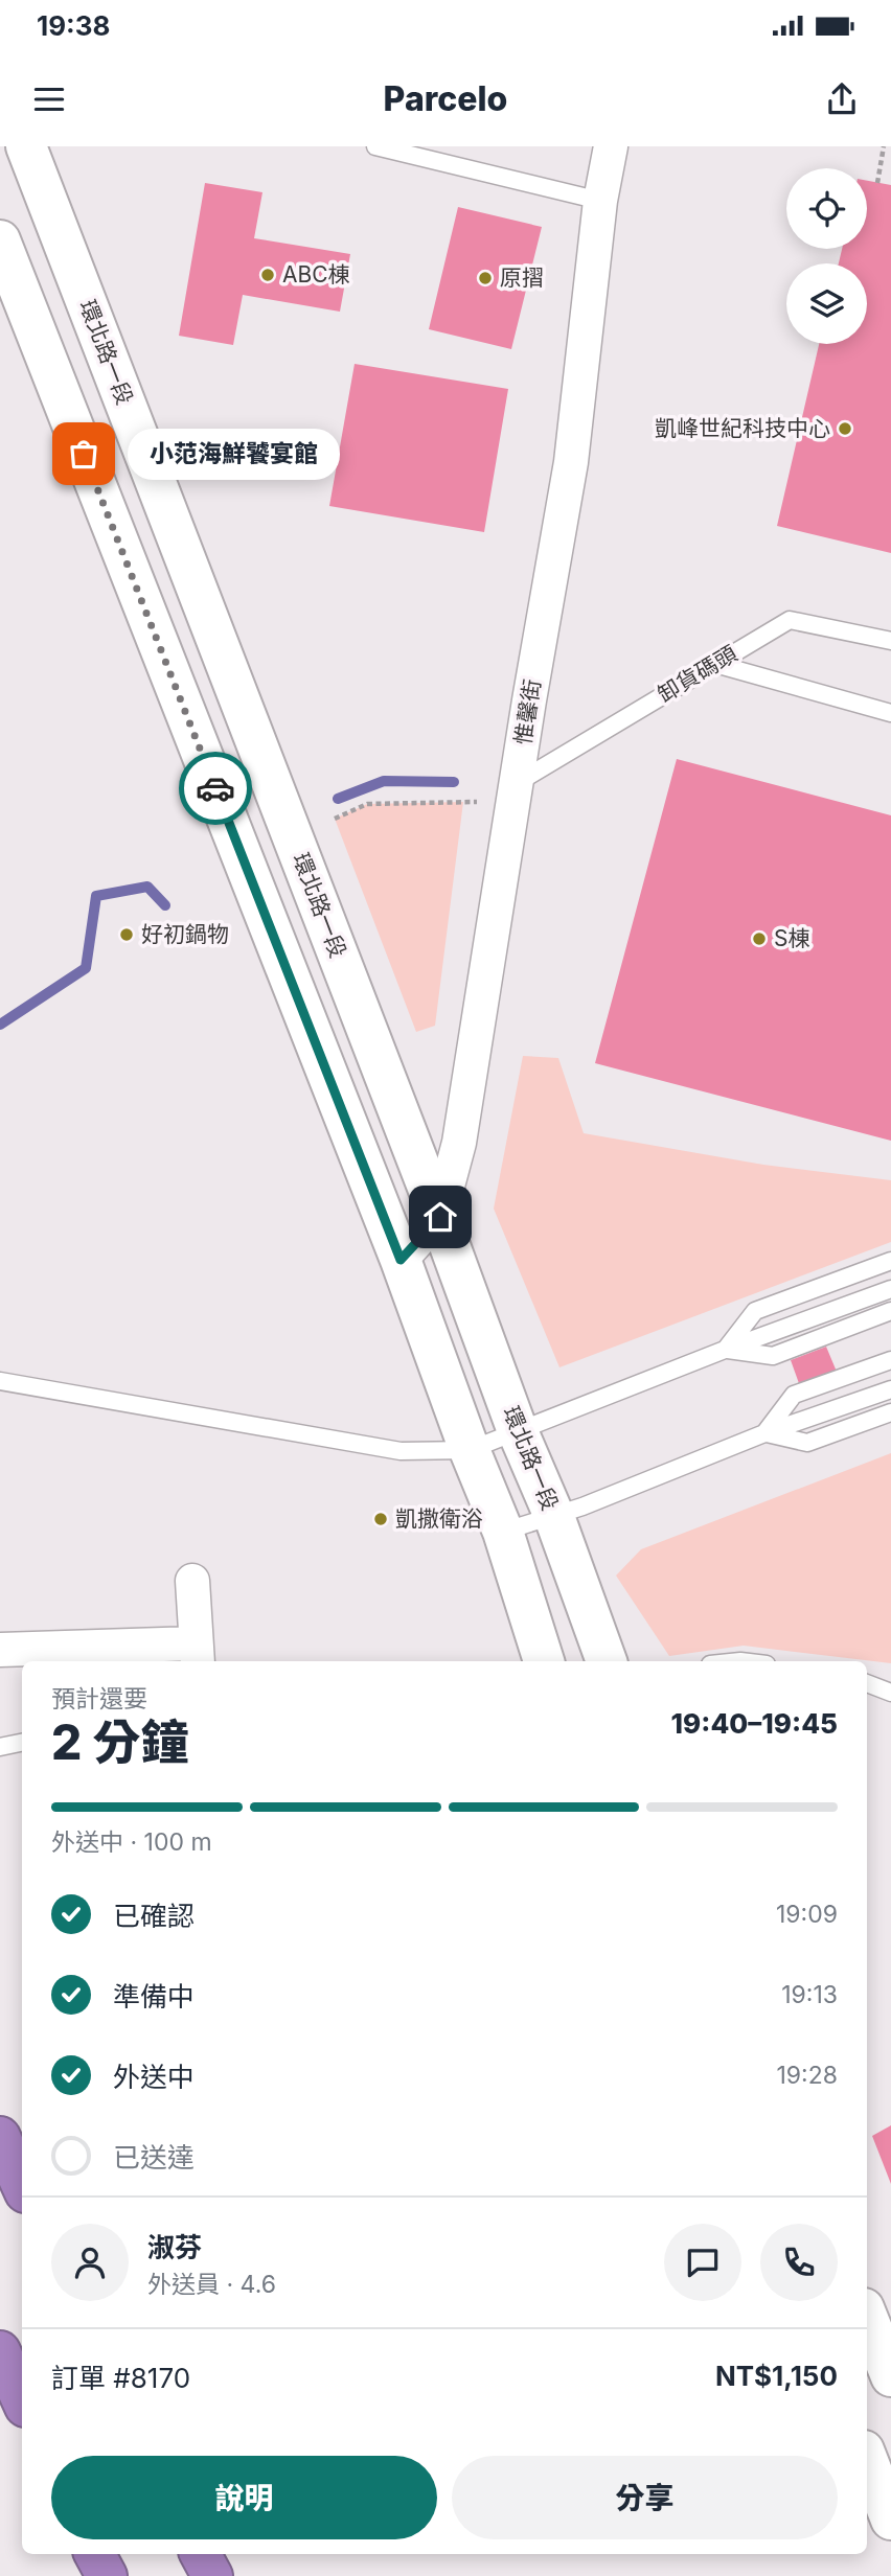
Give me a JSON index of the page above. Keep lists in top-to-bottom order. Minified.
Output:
{"streets":{"street":["環北路一段","惟馨街"],"lane":["卸貨碼頭"]},"crossings":[["環北路一段","惟馨街"],["卸貨碼頭","惟馨街"]],"places":["ABC棟","原摺","凱峰世紀科技中心","小范海鮮饕宴館","好初鍋物","S棟","凱撒衛浴"],"page":{"status":"19:38","header":"Parcelo","bubble":"小范海鮮饕宴館","heading":["2 分鐘","預計還要","19:40–19:45"],"panel":["淑芬","外送員 · 4.6","訂單 #8170","NT$1,150"],"bar":"外送中 · 100 m","list":[["已確認","19:09"],["準備中","19:13"],["外送中","19:28"],"已送達"],"buttons":["說明","分享"]}}
